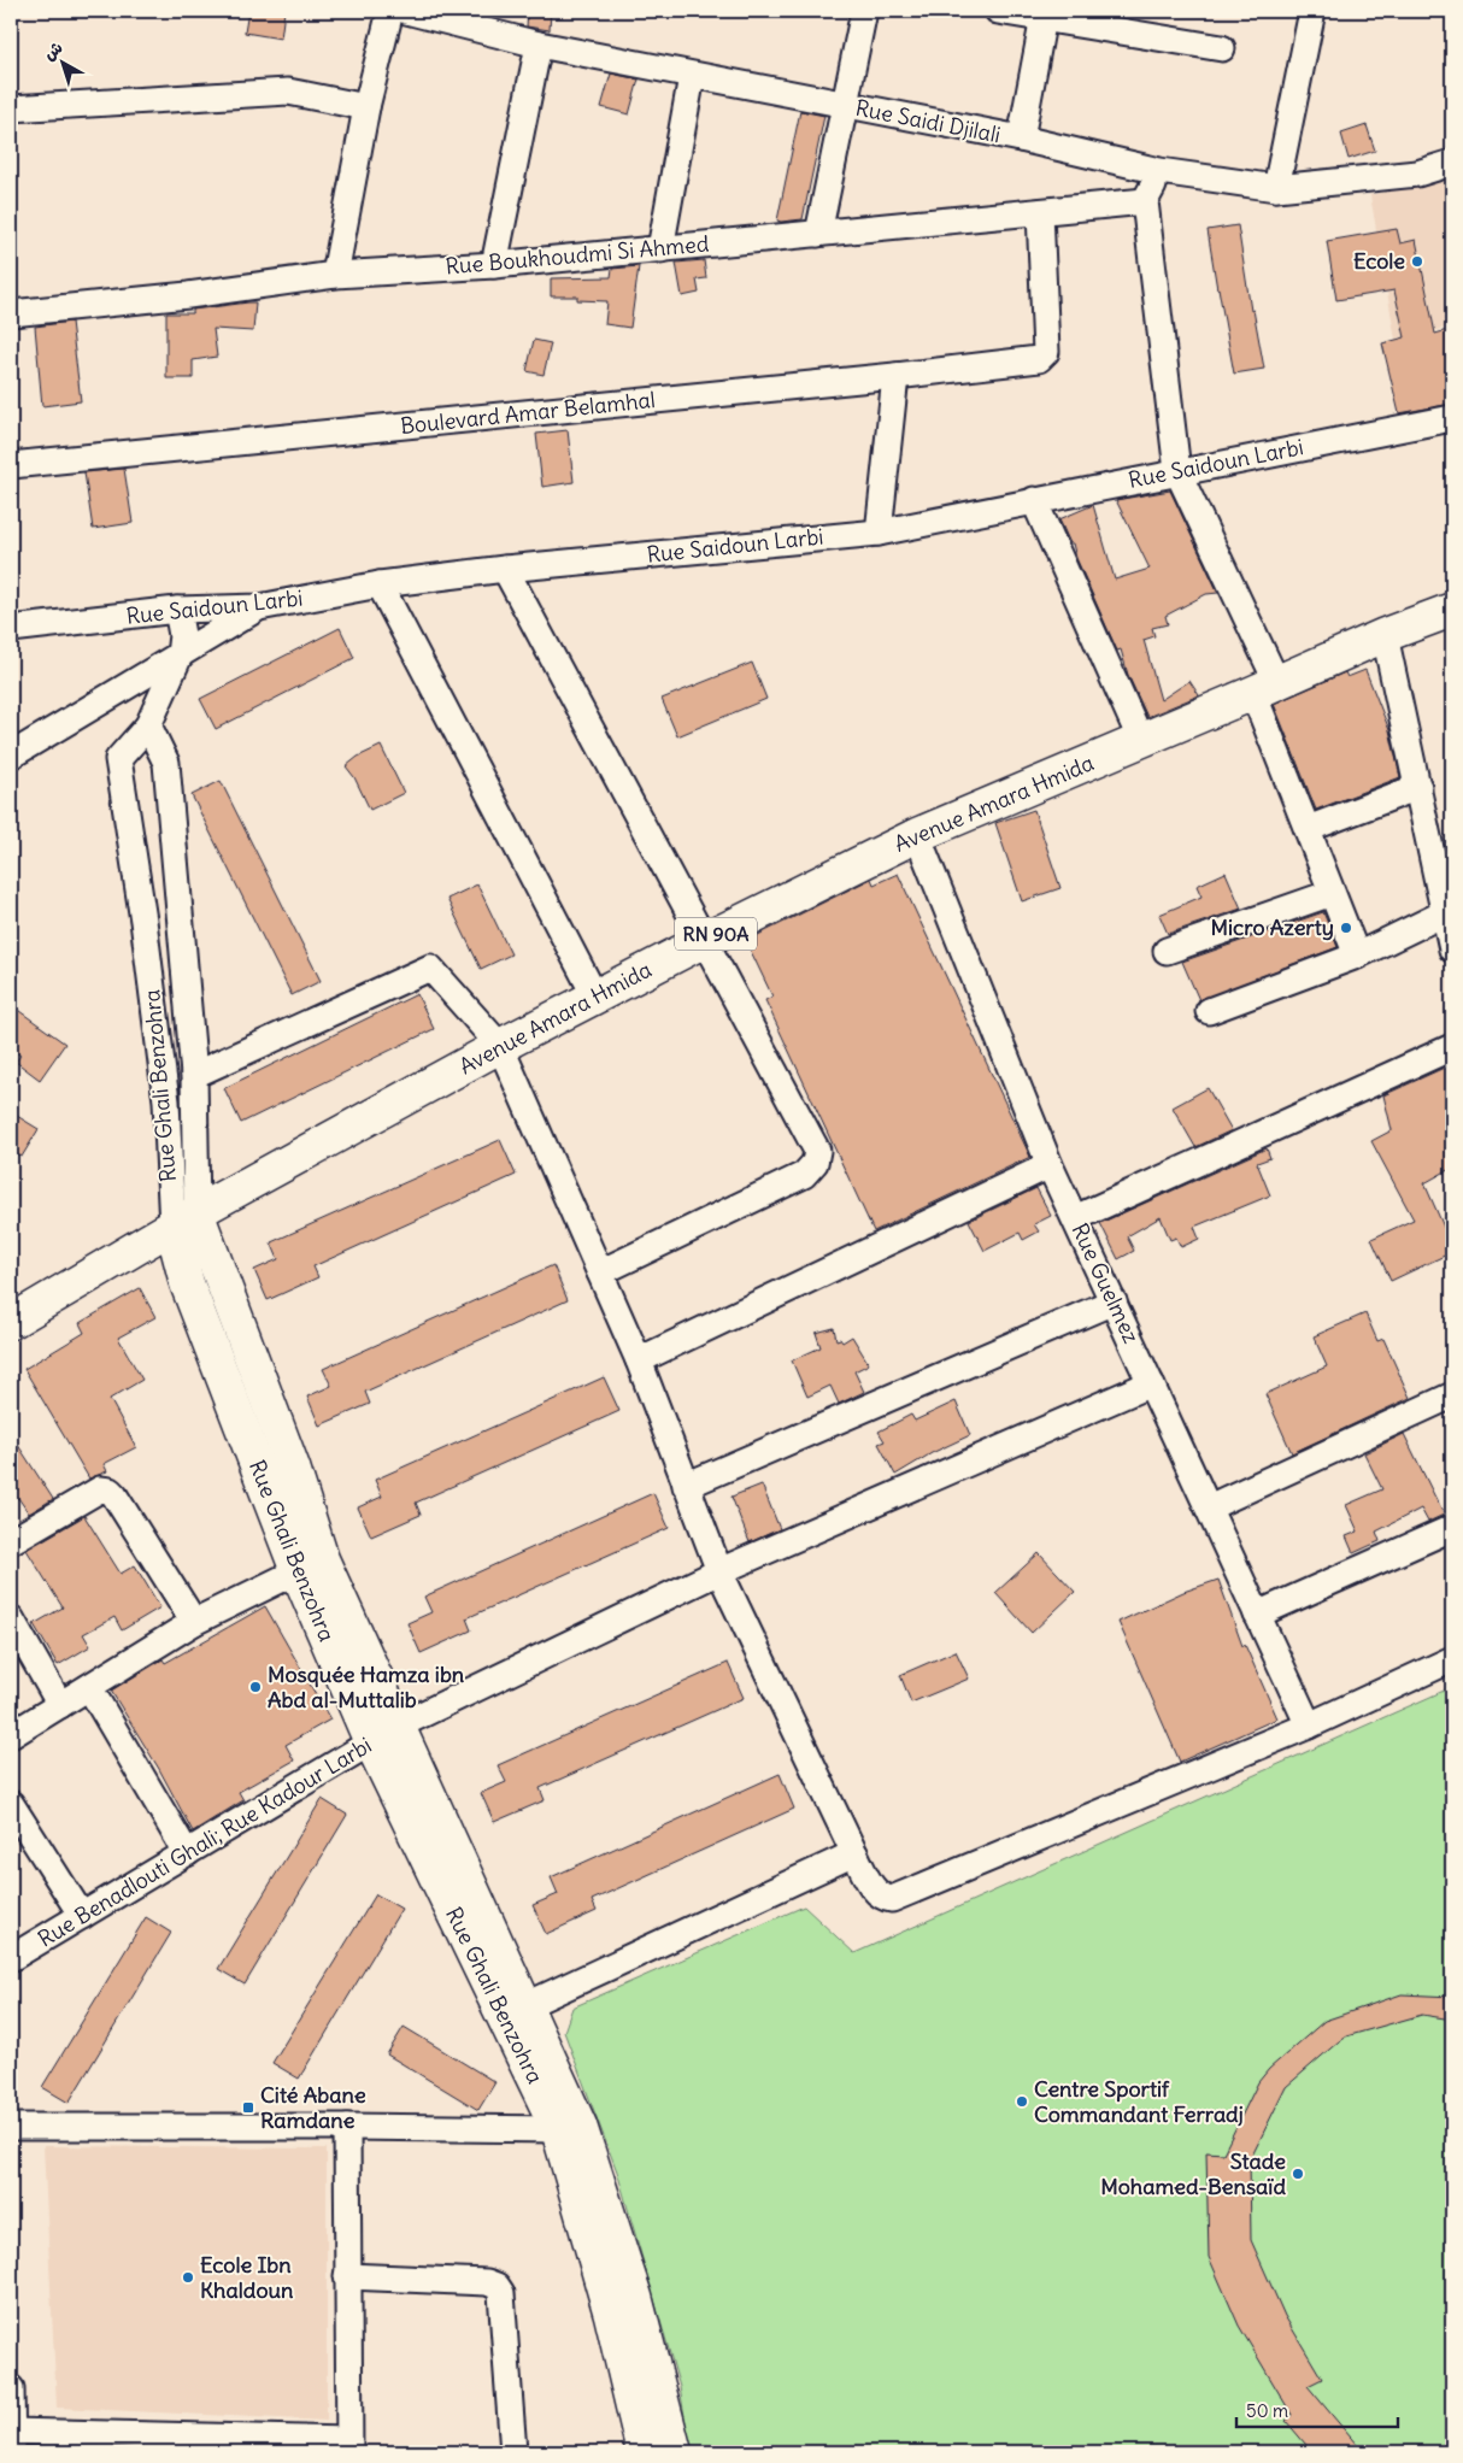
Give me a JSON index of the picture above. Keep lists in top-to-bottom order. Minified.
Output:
{"streets":{"main road":["Avenue Amara Hmida","RN 90A","Rue Ghali Benzohra"],"street":["Rue Saidi Djilali","Rue Boukhoudmi Si Ahmed","Boulevard Amar Belamhal","Rue Saidoun Larbi","Rue Guelmez","Rue Benadlouti Ghali; Rue Kadour Larbi"]},"crossings":[["Rue Boukhoudmi Si Ahmed","Boulevard Amar Belamhal"],["Avenue Amara Hmida","Rue Ghali Benzohra"],["Avenue Amara Hmida","Rue Guelmez"],["Rue Ghali Benzohra","Rue Benadlouti Ghali; Rue Kadour Larbi"],["Rue Guelmez","Rue Benadlouti Ghali; Rue Kadour Larbi"]],"places":{"other":["Ecole","Micro Azerty","Mosquée Hamza ibn Abd al-Muttalib","Centre Sportif Commandant Ferradj","Stade Mohamed-Bensaïd","Ecole Ibn Khaldoun"],"transit":["Cité Abane Ramdane"]},"scale_bar":"50 m","north":"top left"}
